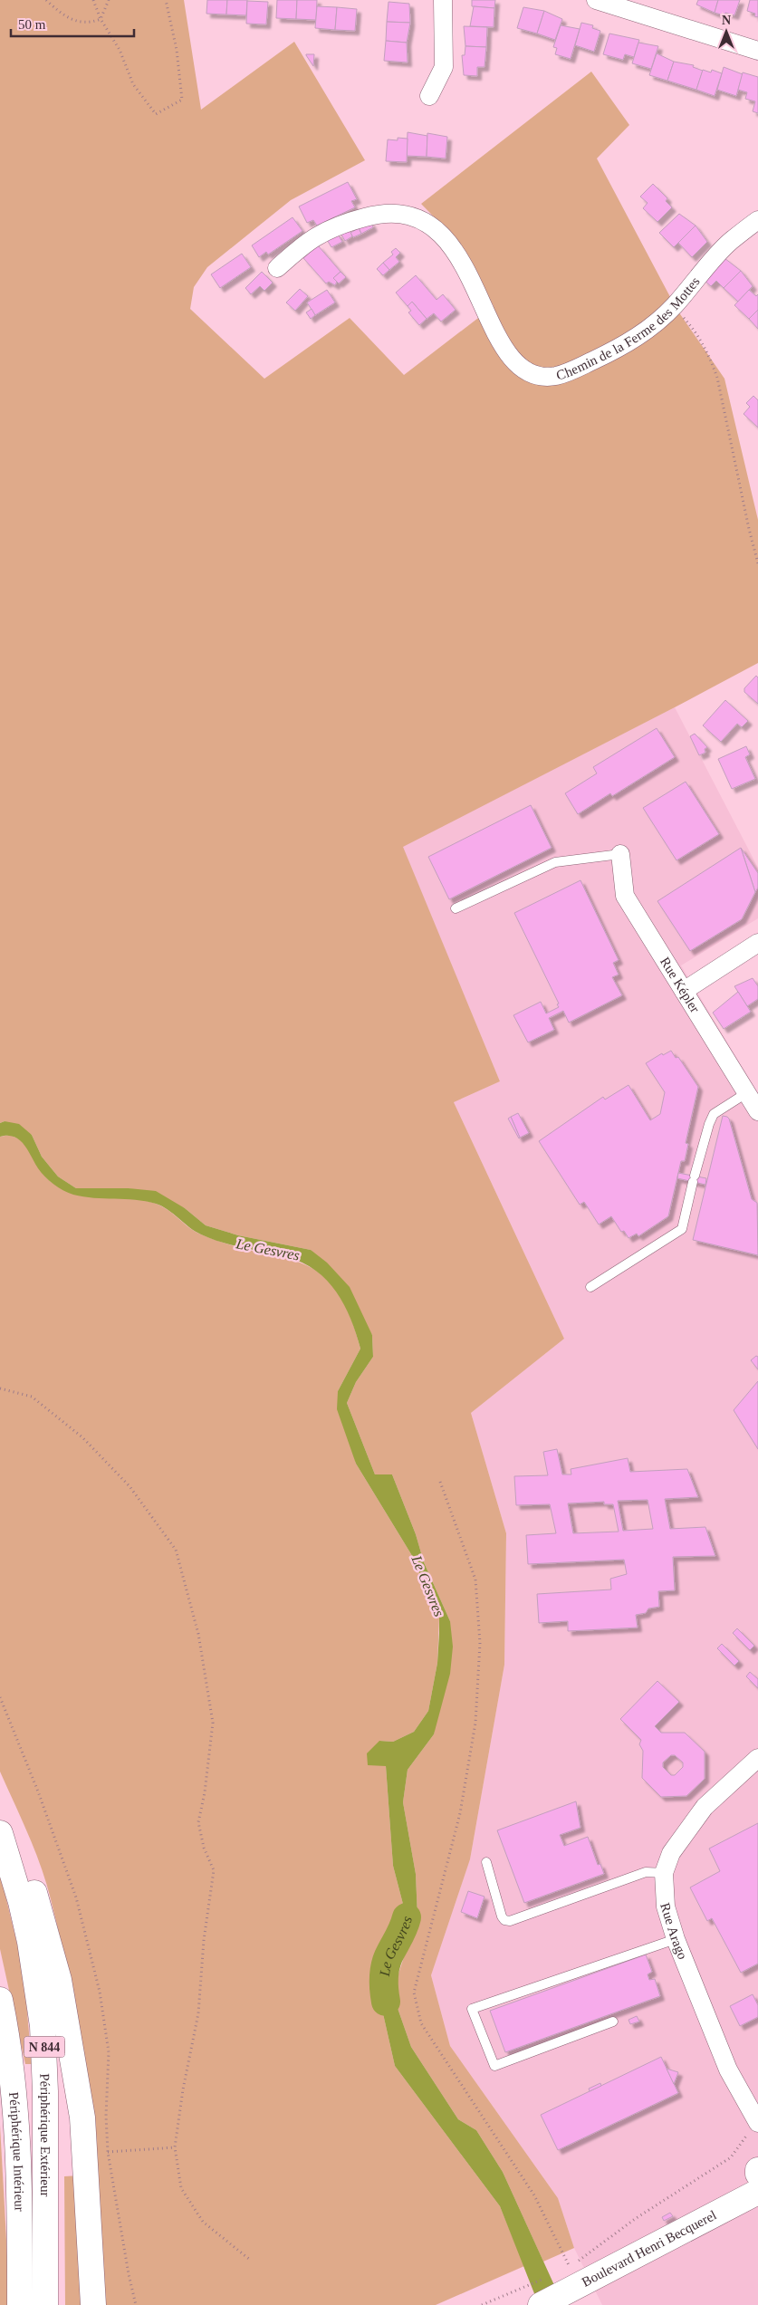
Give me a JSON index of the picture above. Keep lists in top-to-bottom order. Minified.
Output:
{"streets":{"main road":["N 844","Périphérique Extérieur","Périphérique Intérieur","Boulevard Henri Becquerel"],"street":["Chemin de la Ferme des Mottes","Rue Képler","Rue Arago"]},"water":["Le Gesvres"],"scale_bar":"50 m","north":"top"}
